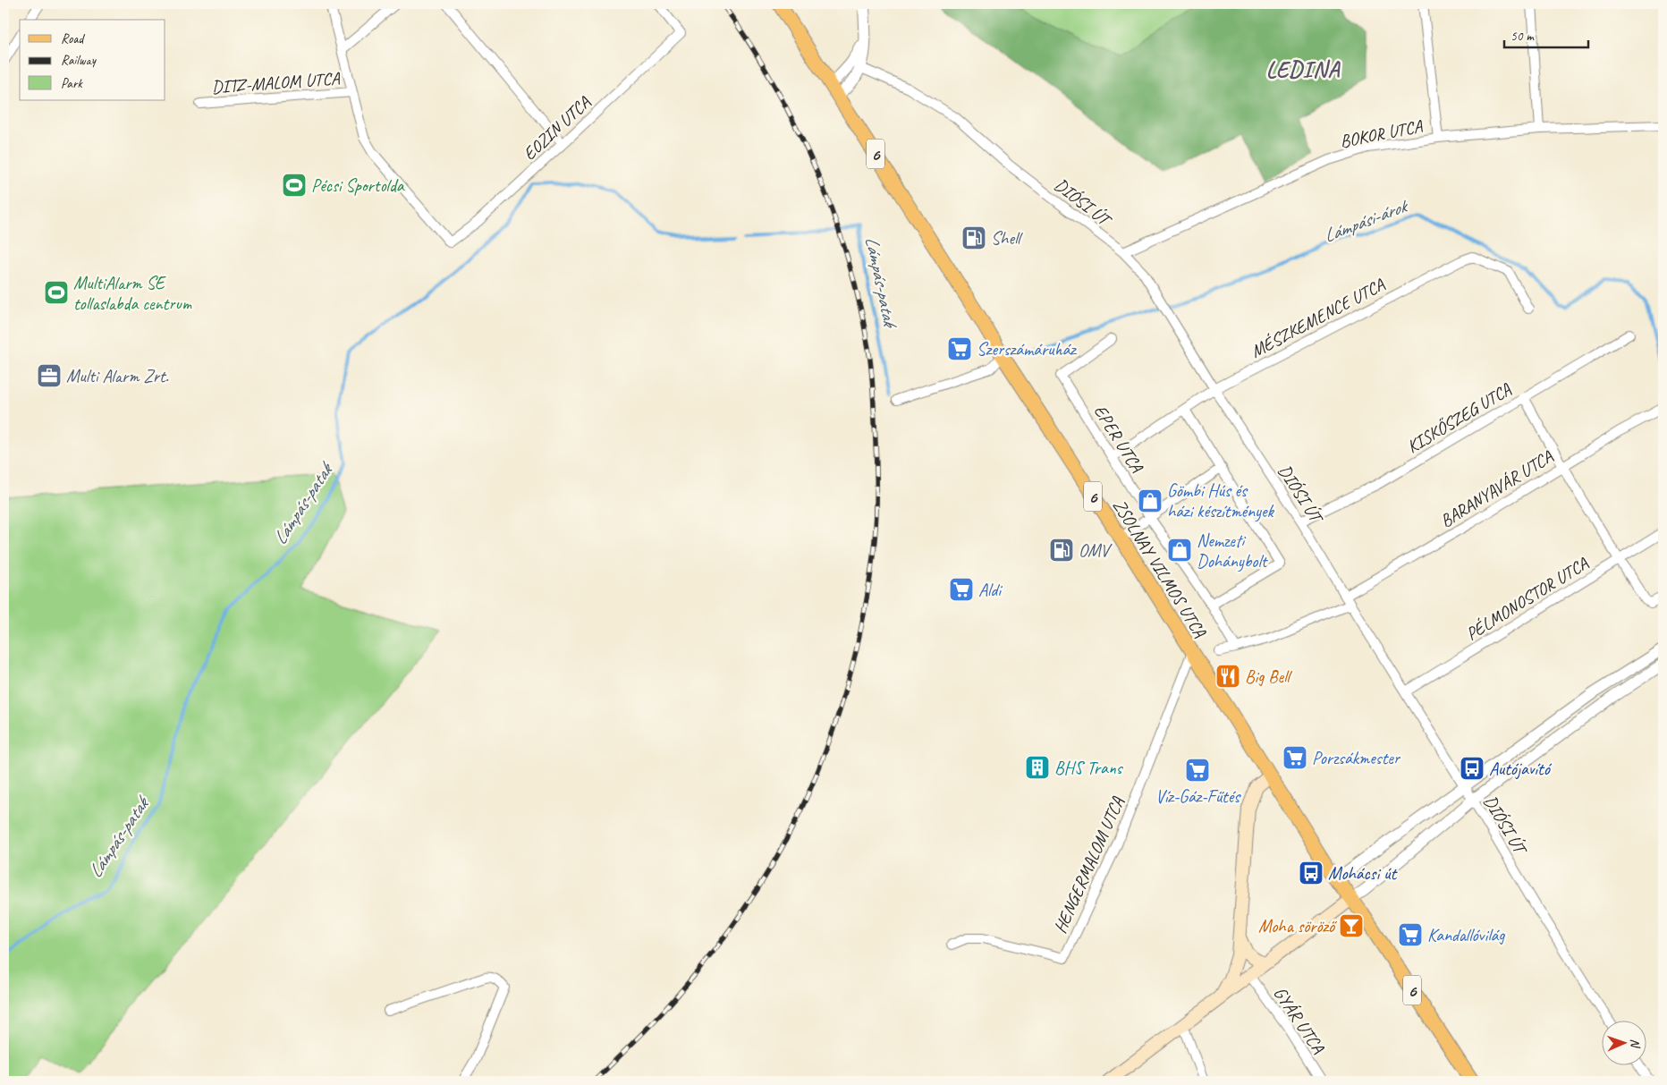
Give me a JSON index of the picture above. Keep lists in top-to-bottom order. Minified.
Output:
{"streets":{"main road":["6","ZSOLNAY VILMOS UTCA"],"street":["DITZ-MALOM UTCA","EOZIN UTCA","BOKOR UTCA","DIÓSI ÚT","MÉSZKEMENCE UTCA","KISKŐSZEG UTCA","EPER UTCA","BARANYAVÁR UTCA","PÉLMONOSTOR UTCA","HENGERMALOM UTCA","GYÁR UTCA"]},"crossings":[["DITZ-MALOM UTCA","EOZIN UTCA"],["BOKOR UTCA","DIÓSI ÚT"],["DIÓSI ÚT","MÉSZKEMENCE UTCA"],["DIÓSI ÚT","KISKŐSZEG UTCA"],["DIÓSI ÚT","BARANYAVÁR UTCA"],["DIÓSI ÚT","PÉLMONOSTOR UTCA"],["MÉSZKEMENCE UTCA","EPER UTCA"],["ZSOLNAY VILMOS UTCA","HENGERMALOM UTCA"]],"districts":["LEDINA"],"water":["Lámpási-árok","Lámpás-patak"],"places":{"sports":["Pécsi Sportolda","MultiAlarm SE tollaslabda centrum"],"fuel station":["Shell","OMV"],"supermarket":["Szerszámáruház","Aldi","Porzsákmester","Víz-Gáz-Fűtés","Kandallóvilág"],"office":["Multi Alarm Zrt."],"shop":["Gömbi Hús és házi készítmények","Nemzeti Dohánybolt"],"restaurant":["Big Bell"],"building":["BHS Trans"],"bus stop":["Autójavító","Mohácsi út"],"bar":["Moha söröző"]},"legend":["Road","Railway","Park"],"scale_bar":"50 m","north":"right"}
